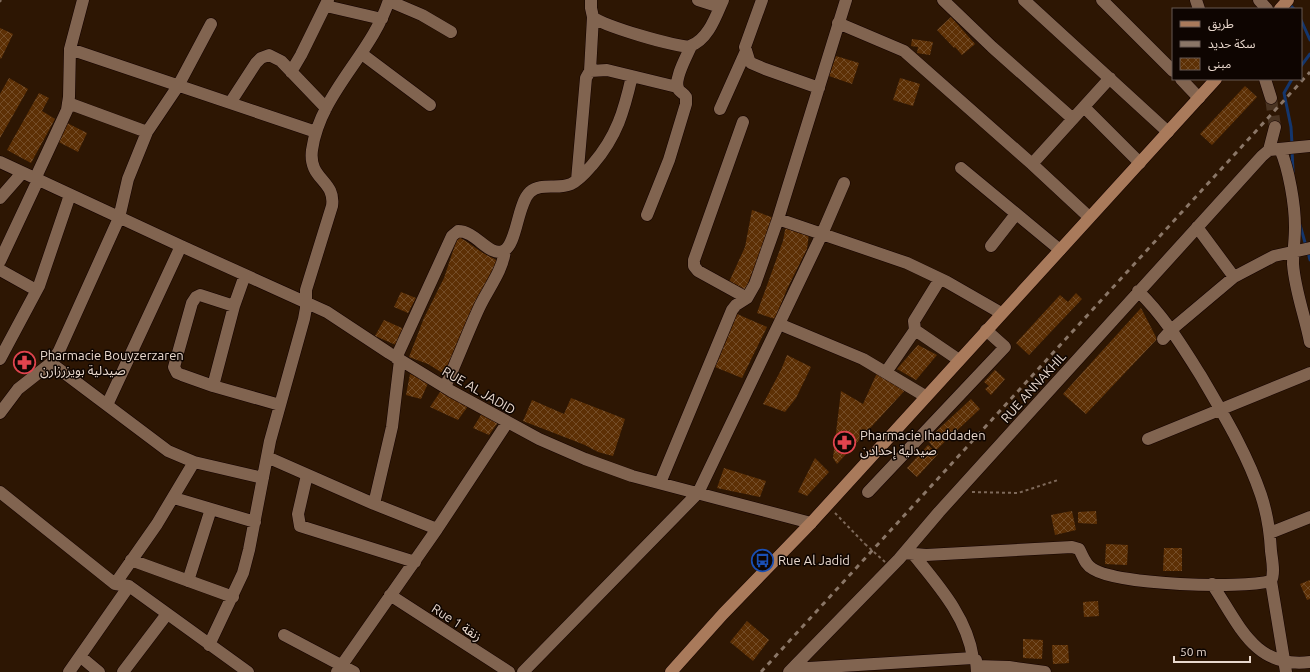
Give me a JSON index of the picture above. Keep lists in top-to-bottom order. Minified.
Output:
{"streets":{"street":["RUE ANNAKHIL","RUE AL JADID","Rue 1 زنقة"]},"places":{"pharmacy":["Pharmacie Bouyzerzaren صيدلية بويزرزارن","Pharmacie Ihaddaden صيدلية إحدادن"],"bus stop":["Rue Al Jadid"]},"legend":["طريق","سكة حديد","مبنى"],"scale_bar":"50 m"}
